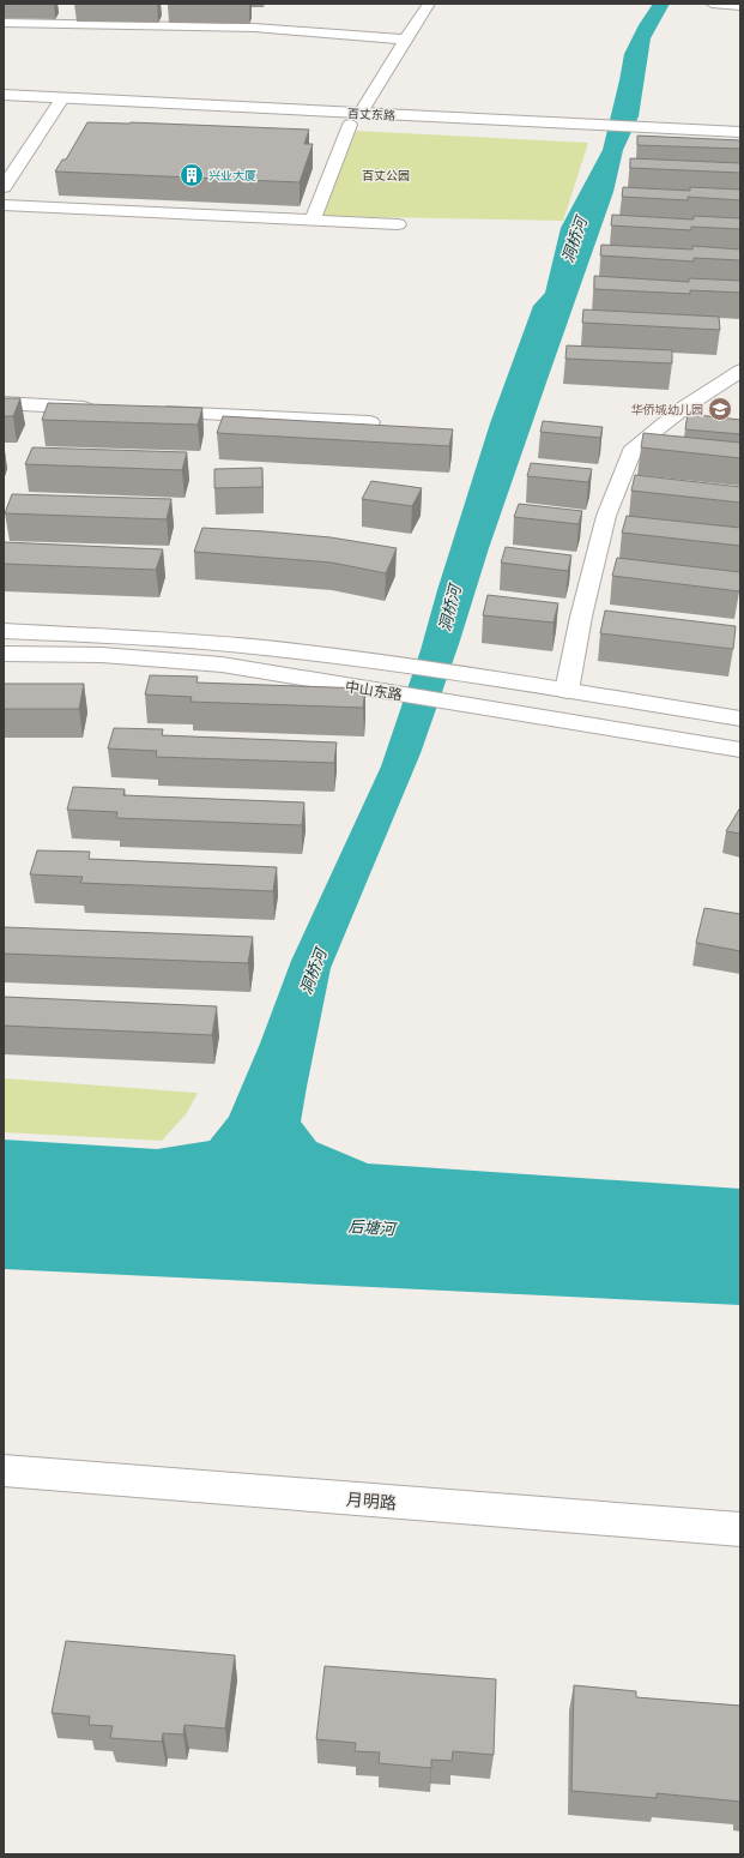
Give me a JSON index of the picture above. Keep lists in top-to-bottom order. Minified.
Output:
{"streets":{"street":["百丈东路","中山东路","月明路"]},"water":["洞桥河","后塘河"],"parks":["百丈公园"],"places":{"building":["兴业大厦"],"school or university":["华侨城幼儿园"]}}
